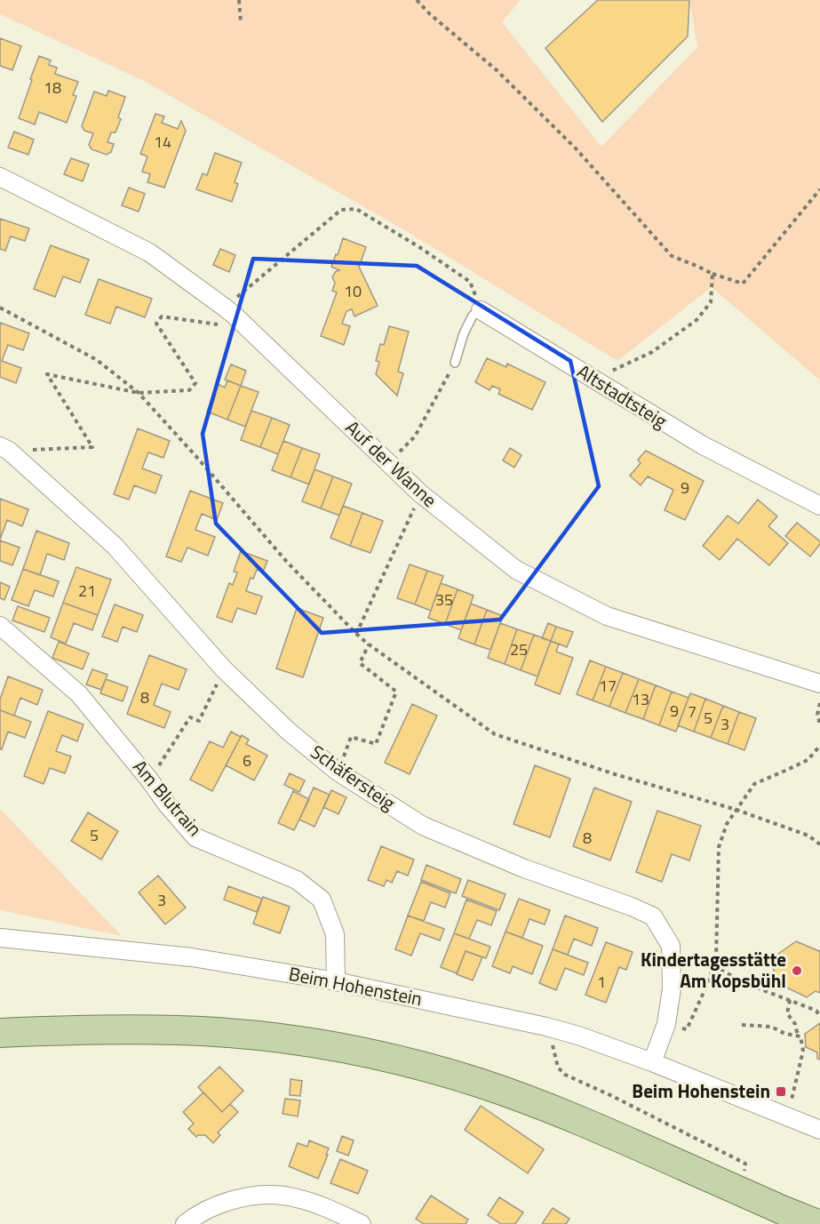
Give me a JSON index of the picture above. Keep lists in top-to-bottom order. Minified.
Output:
{"streets":{"street":["Altstadtsteig","Auf der Wanne","Schäfersteig","Am Blutrain","Beim Hohenstein"]},"crossings":[["Schäfersteig","Beim Hohenstein"],["Am Blutrain","Beim Hohenstein"]],"places":{"other":["Kindertagesstätte Am Kopsbühl"],"transit":["Beim Hohenstein"]},"house_numbers":["18","14","10","9","21","35","25","17","8","13","9","7","5","3","6","5","8","3","1"]}
